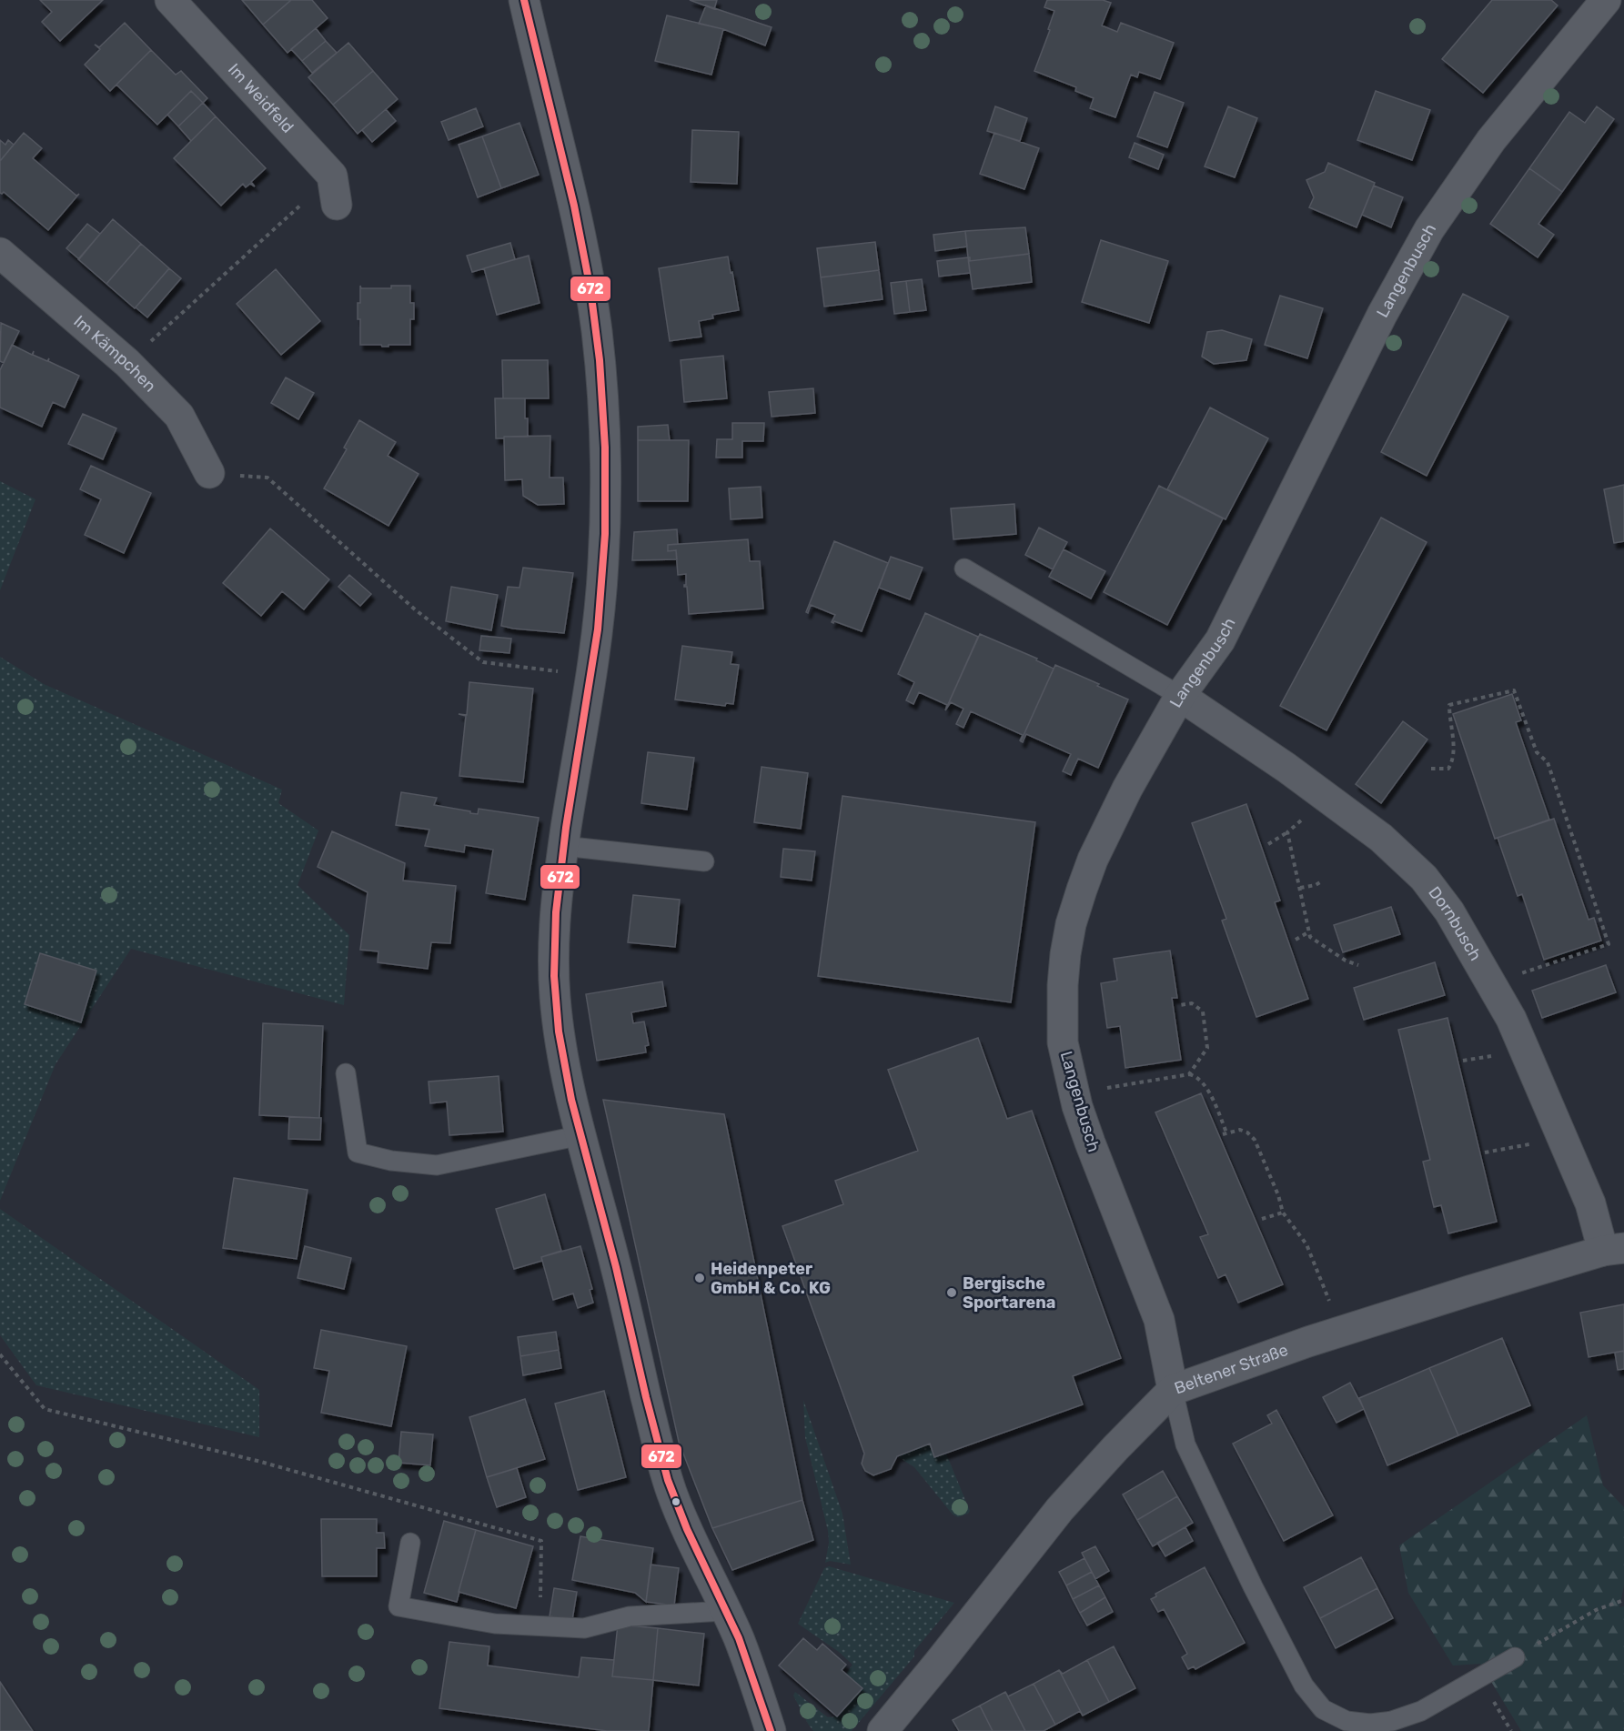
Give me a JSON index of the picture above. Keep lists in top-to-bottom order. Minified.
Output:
{"streets":{"street":["Im Weidfeld","Langenbusch","Im Kämpchen","Dornbusch","Beltener Straße"]},"crossings":[["Langenbusch","Dornbusch"],["Langenbusch","Beltener Straße"],["Dornbusch","Beltener Straße"]],"places":["Heidenpeter GmbH & Co. KG","Bergische Sportarena"],"lines":["transit line 672"]}
